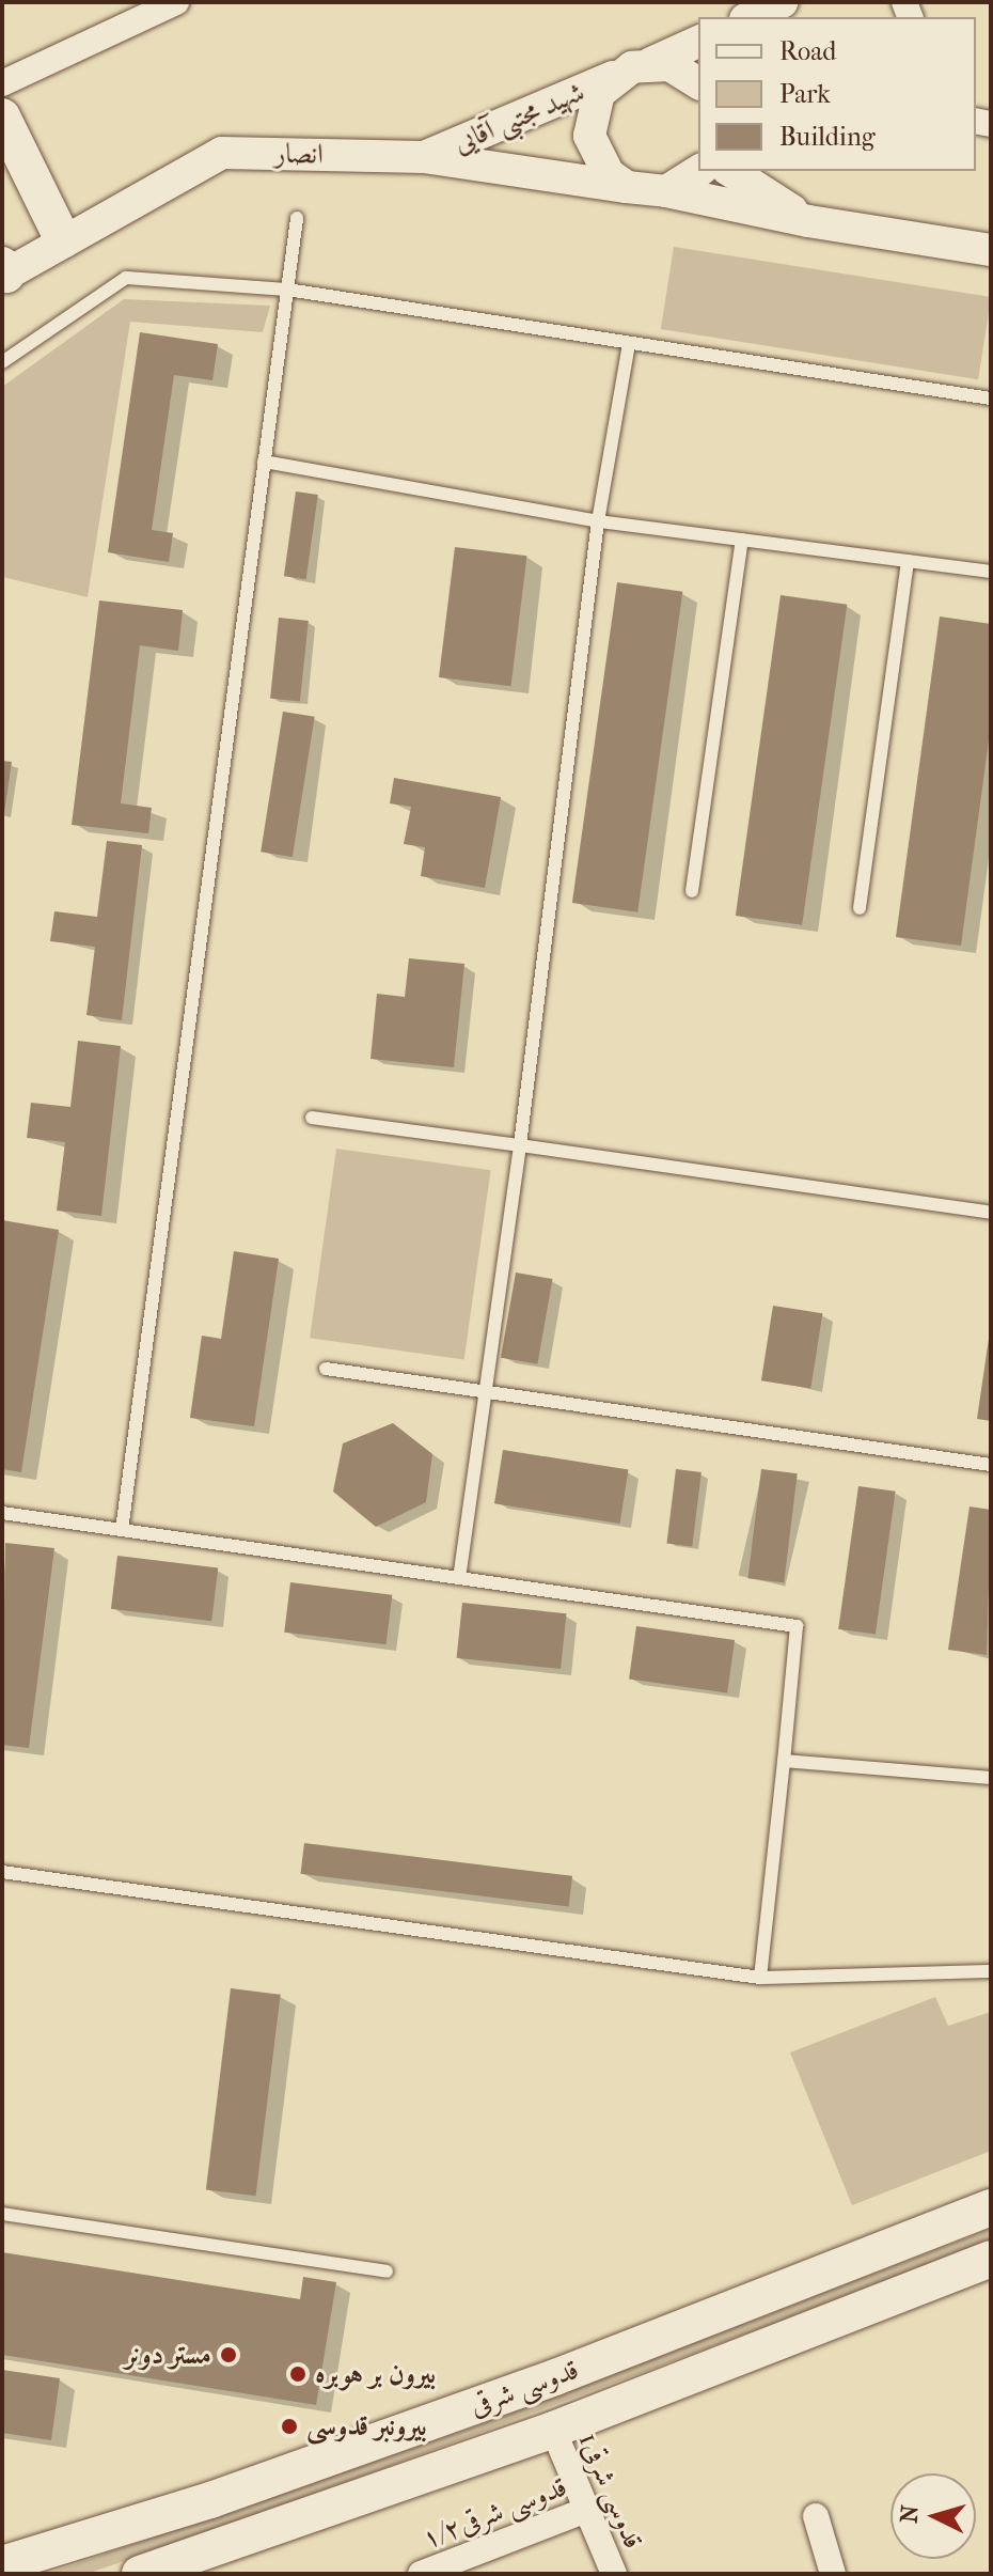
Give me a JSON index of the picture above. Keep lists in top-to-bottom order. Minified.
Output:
{"streets":{"main road":["قدوسی شرقی"],"street":["شهید مجتبی آقایی","انصار","1قدوسی شرقی","قدوسی شرقی۱/۲"]},"crossings":[["شهید مجتبی آقایی","انصار"],["قدوسی شرقی","1قدوسی شرقی"],["1قدوسی شرقی","قدوسی شرقی۱/۲"]],"places":["مستر دونر","بیرون بر هوبره","بیرونبر قدوسی"],"legend":["Road","Park","Building"],"north":"left"}
